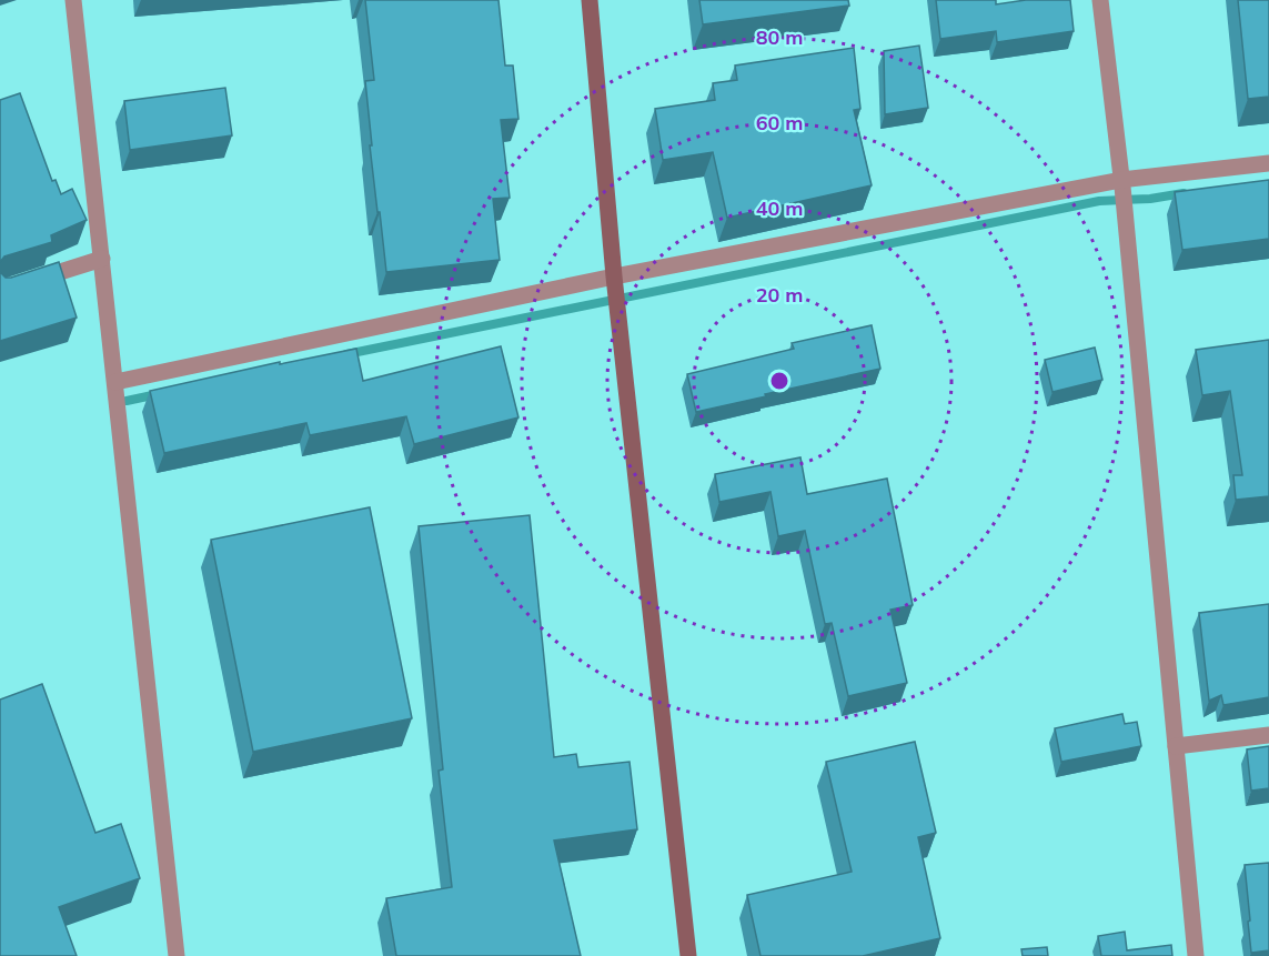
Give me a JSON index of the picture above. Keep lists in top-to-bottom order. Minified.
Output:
{"rings":["80 m","60 m","40 m","20 m"]}
